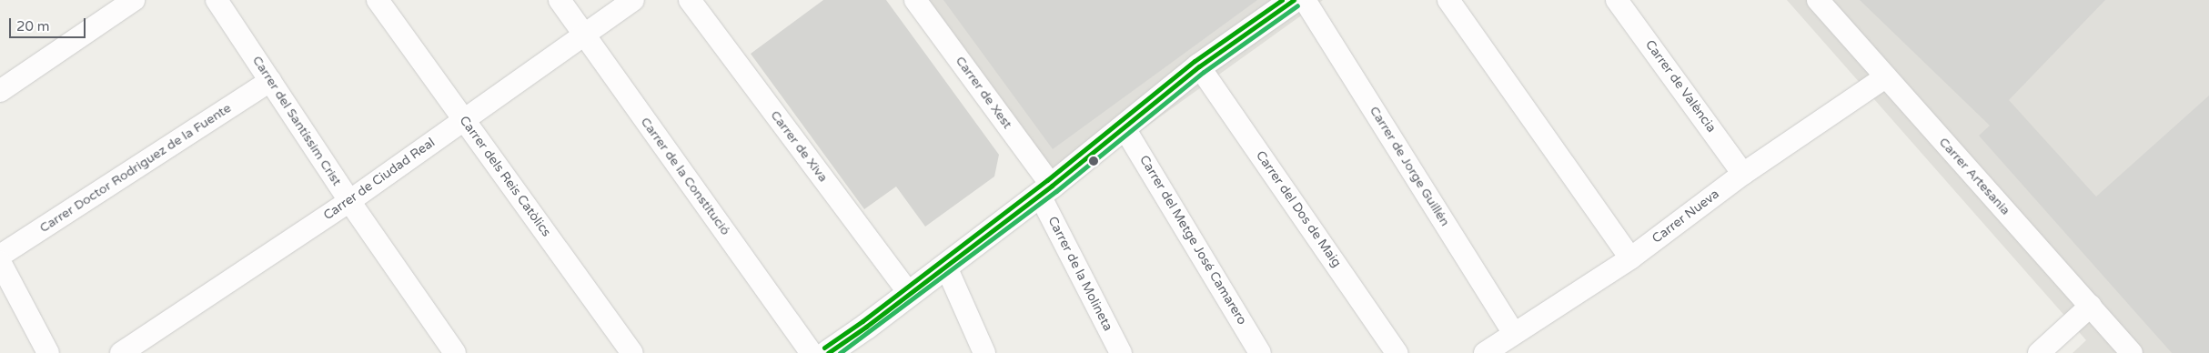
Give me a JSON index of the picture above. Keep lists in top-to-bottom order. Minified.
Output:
{"streets":{"street":["Carrer de València","Carrer de Xest","Carrer del Santíssim Crist","Carrer de Xiva","Carrer de Jorge Guillén","Carrer Doctor Rodriguez de la Fuente","Carrer dels Reis Catòlics","Carrer de la Constitució","Carrer Artesania","Carrer de Ciudad Real","Carrer del Dos de Maig","Carrer Nueva","Carrer del Metge José Camarero","Carrer de la Molineta"]},"crossings":[["Carrer de València","Carrer Nueva"],["Carrer de Xest","Carrer de la Molineta"],["Carrer del Santíssim Crist","Carrer Doctor Rodriguez de la Fuente"],["Carrer del Santíssim Crist","Carrer de Ciudad Real"],["Carrer de Jorge Guillén","Carrer Nueva"],["Carrer dels Reis Catòlics","Carrer de Ciudad Real"],["Carrer de la Constitució","Carrer de Ciudad Real"],["Carrer Artesania","Carrer Nueva"]],"scale_bar":"20 m"}
